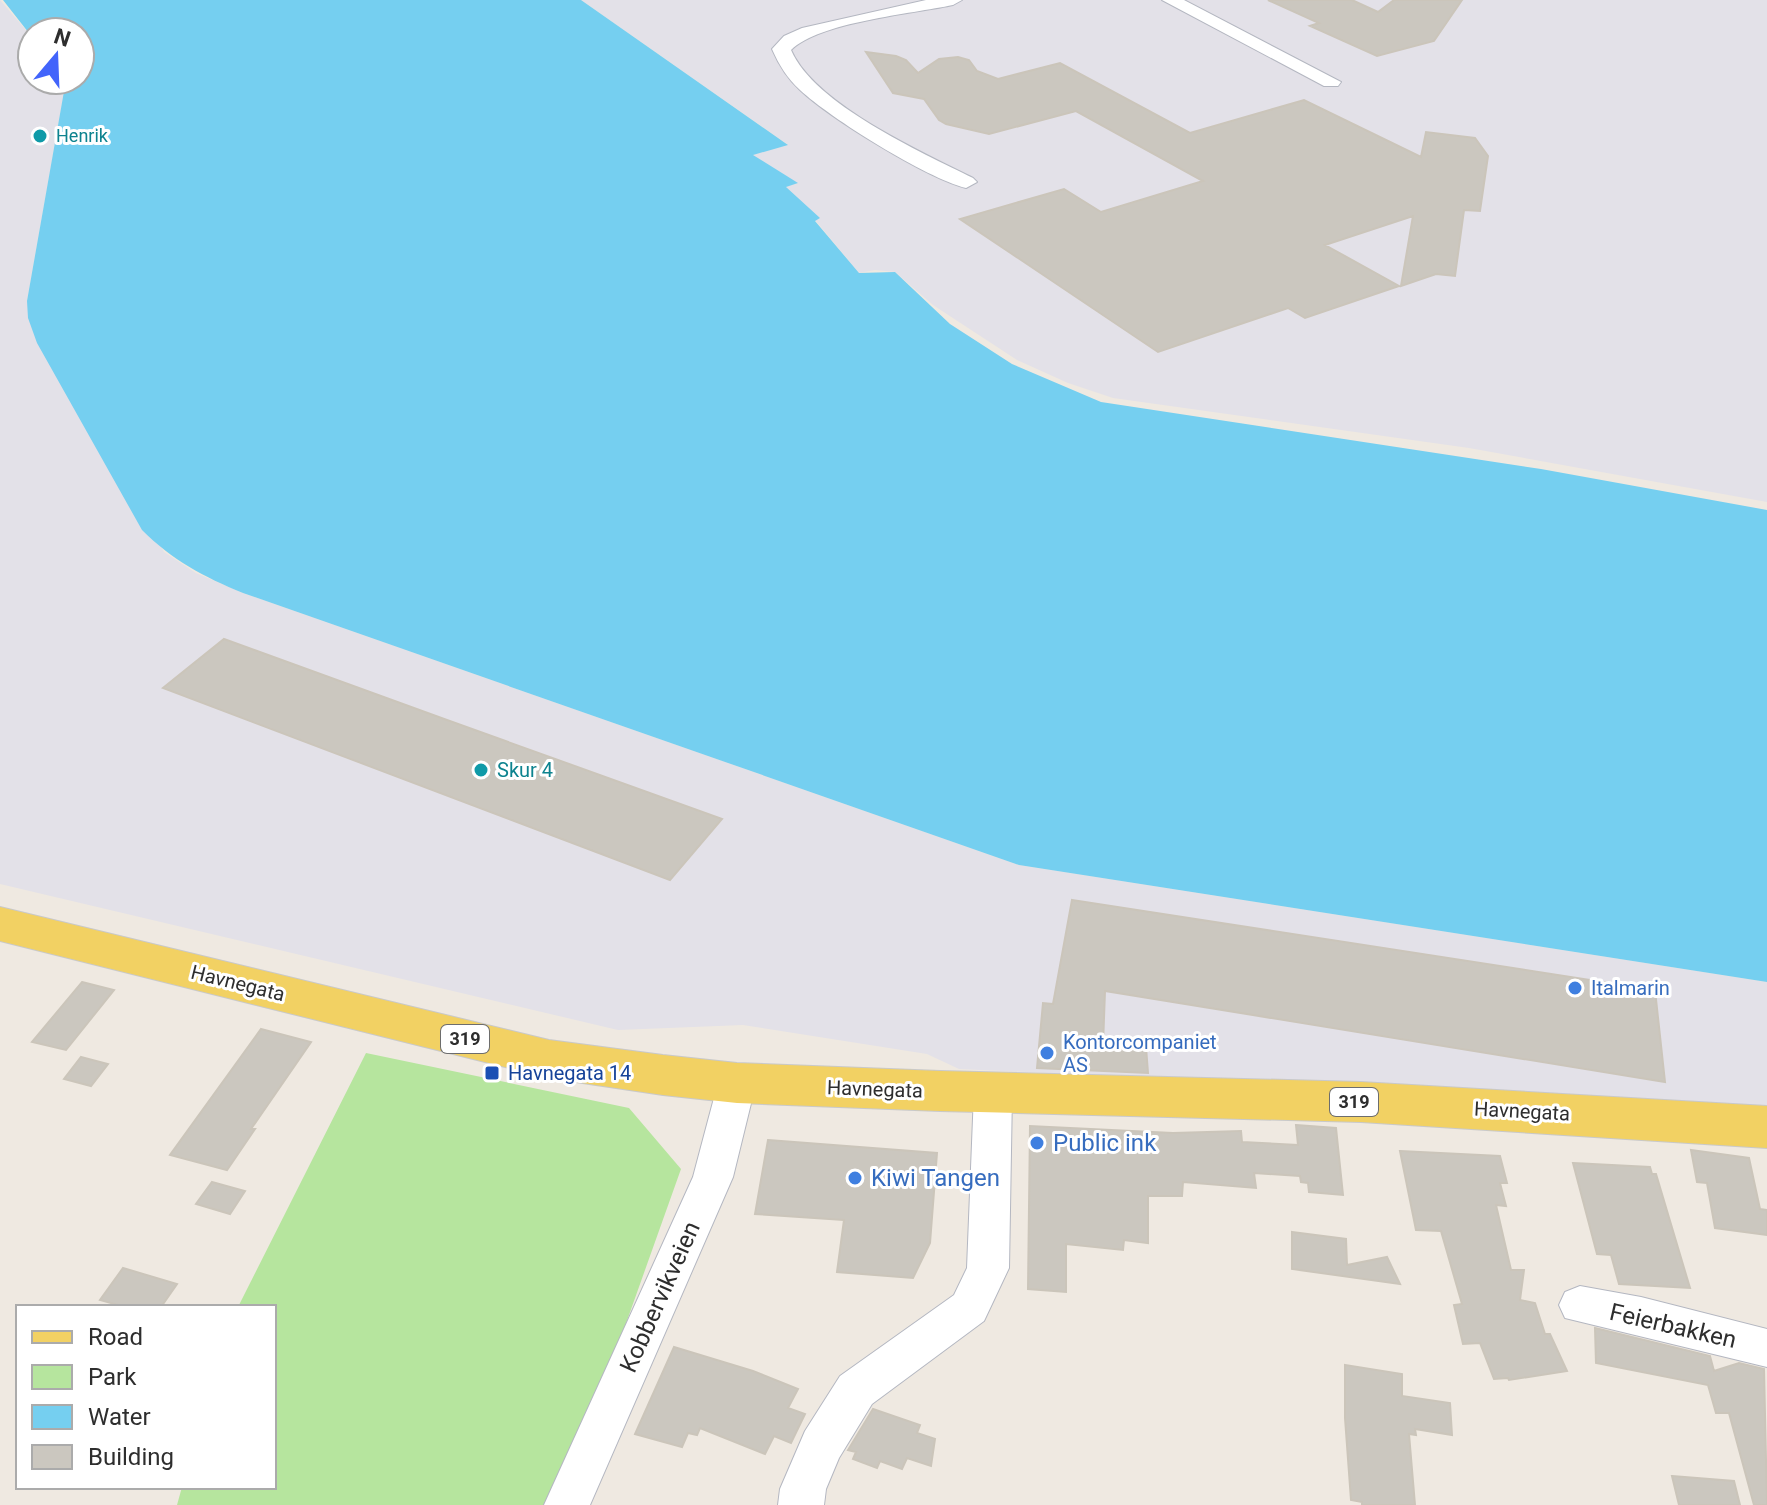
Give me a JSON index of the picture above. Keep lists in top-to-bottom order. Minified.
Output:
{"streets":{"main road":["Havnegata","319"],"street":["Kobbervikveien","Feierbakken"]},"crossings":[["Havnegata","Kobbervikveien"]],"places":{"other":["Henrik","Skur 4","Italmarin","Kontorcompaniet AS","Public ink","Kiwi Tangen"],"transit":["Havnegata 14"]},"legend":["Road","Park","Water","Building"],"north":"top"}
